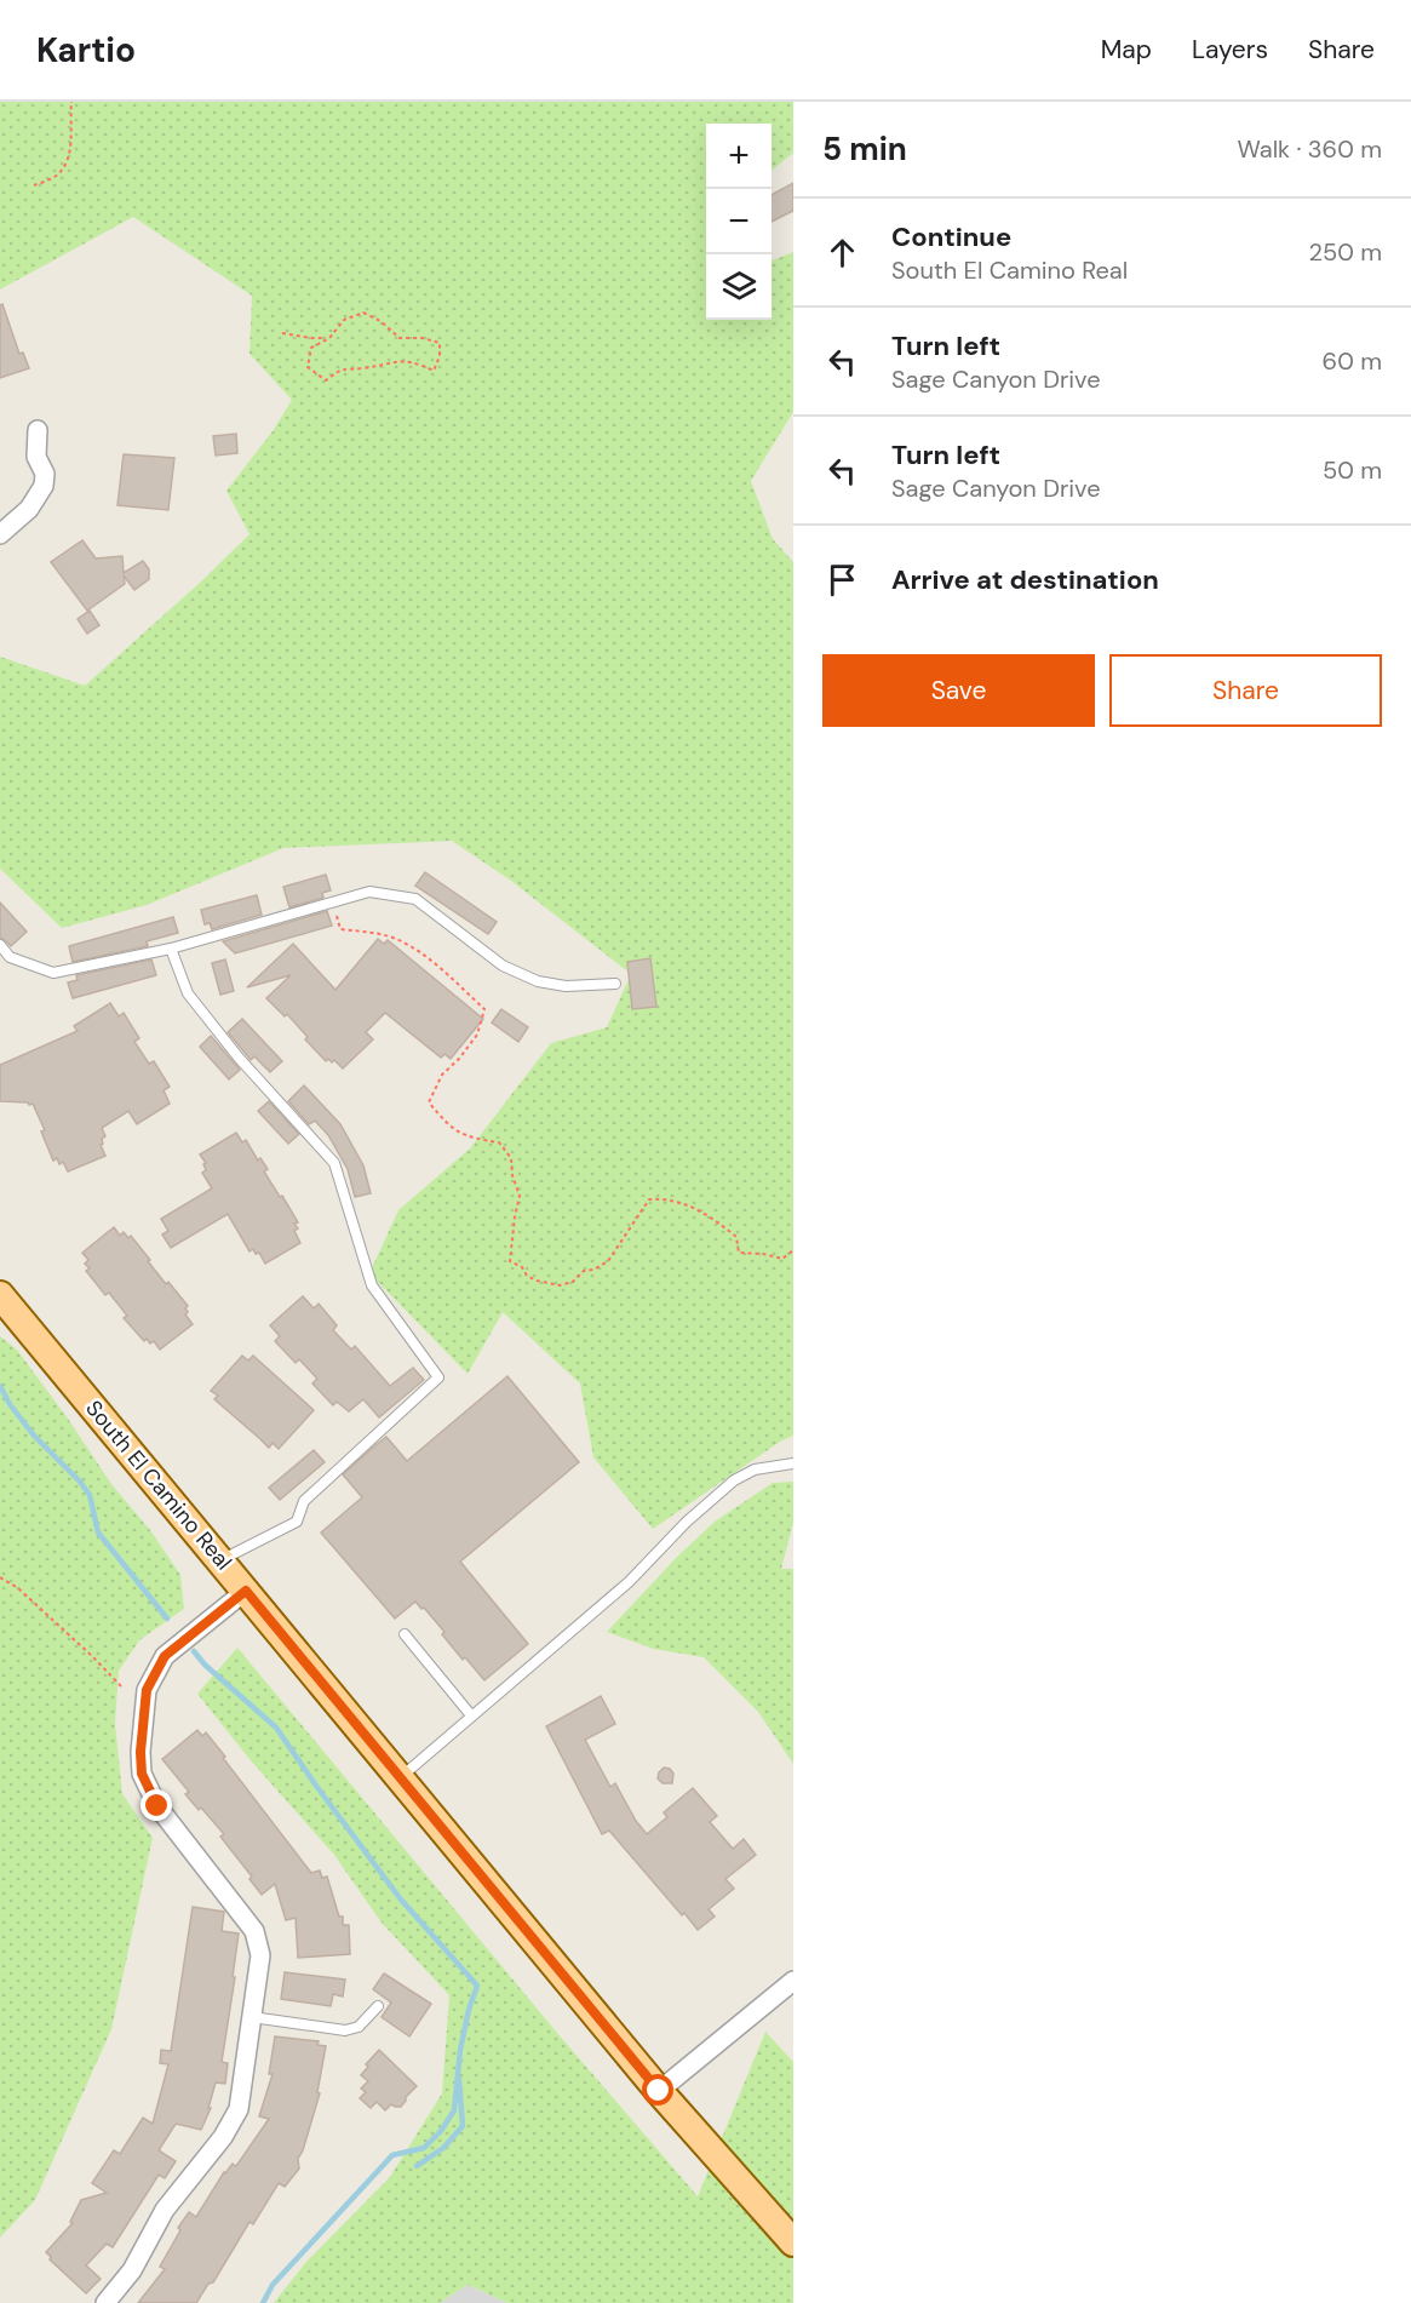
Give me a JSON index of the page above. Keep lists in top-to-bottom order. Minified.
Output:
{"streets":{"main road":["South El Camino Real"]},"page":{"header":"Kartio","nav":["Map","Layers","Share"],"heading":["5 min","Walk · 360 m"],"map_buttons":["+","−"],"list":[["Continue","South El Camino Real","250 m"],["Turn left","Sage Canyon Drive","60 m"],["Turn left","Sage Canyon Drive","50 m"],"Arrive at destination"],"buttons":["Save","Share"]}}
